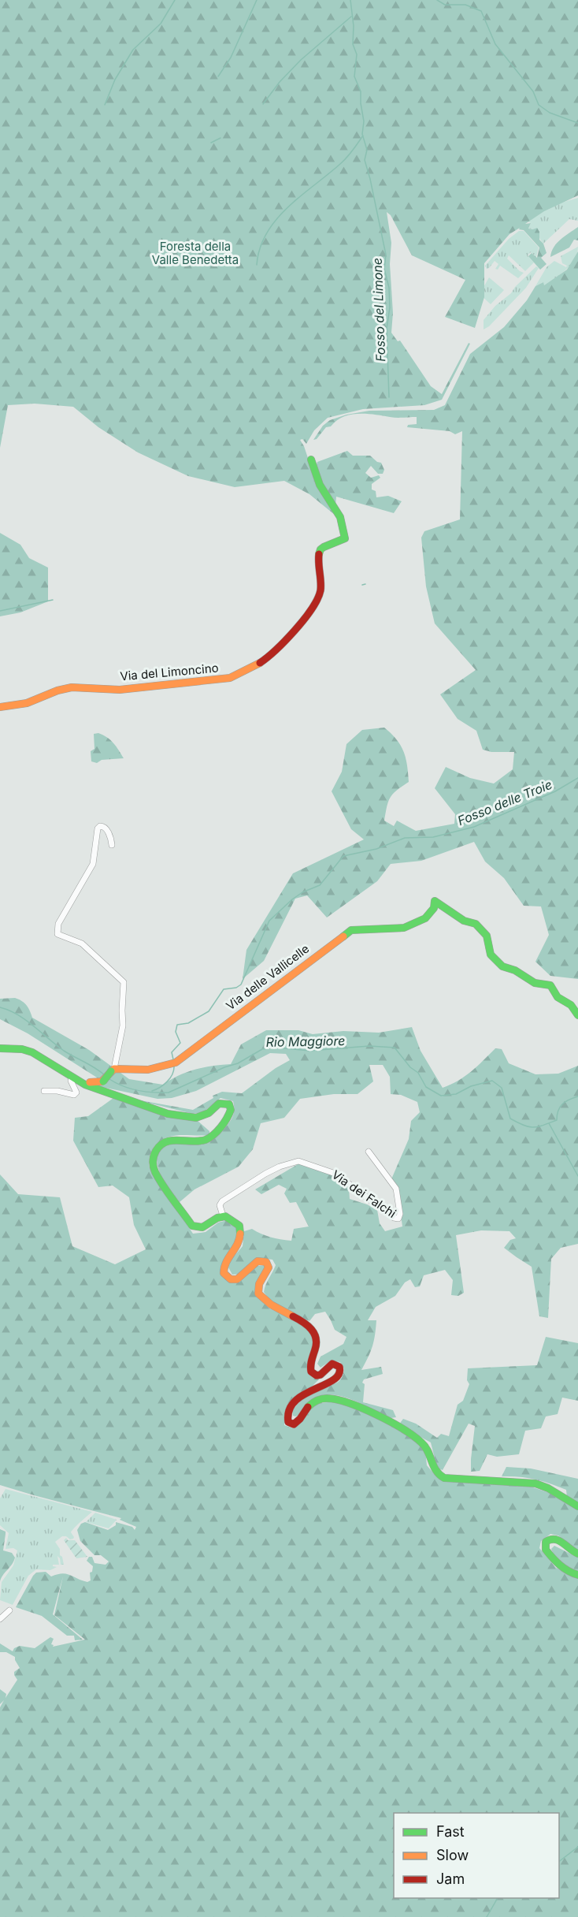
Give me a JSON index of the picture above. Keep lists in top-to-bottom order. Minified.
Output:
{"streets":{"main road":["Via del Limoncino","Via delle Vallicelle"],"street":["Via dei Falchi"]},"water":["Fosso del Limone","Fosso delle Troie","Rio Maggiore"],"parks":["Foresta della Valle Benedetta"],"legend":["Fast","Slow","Jam"]}
